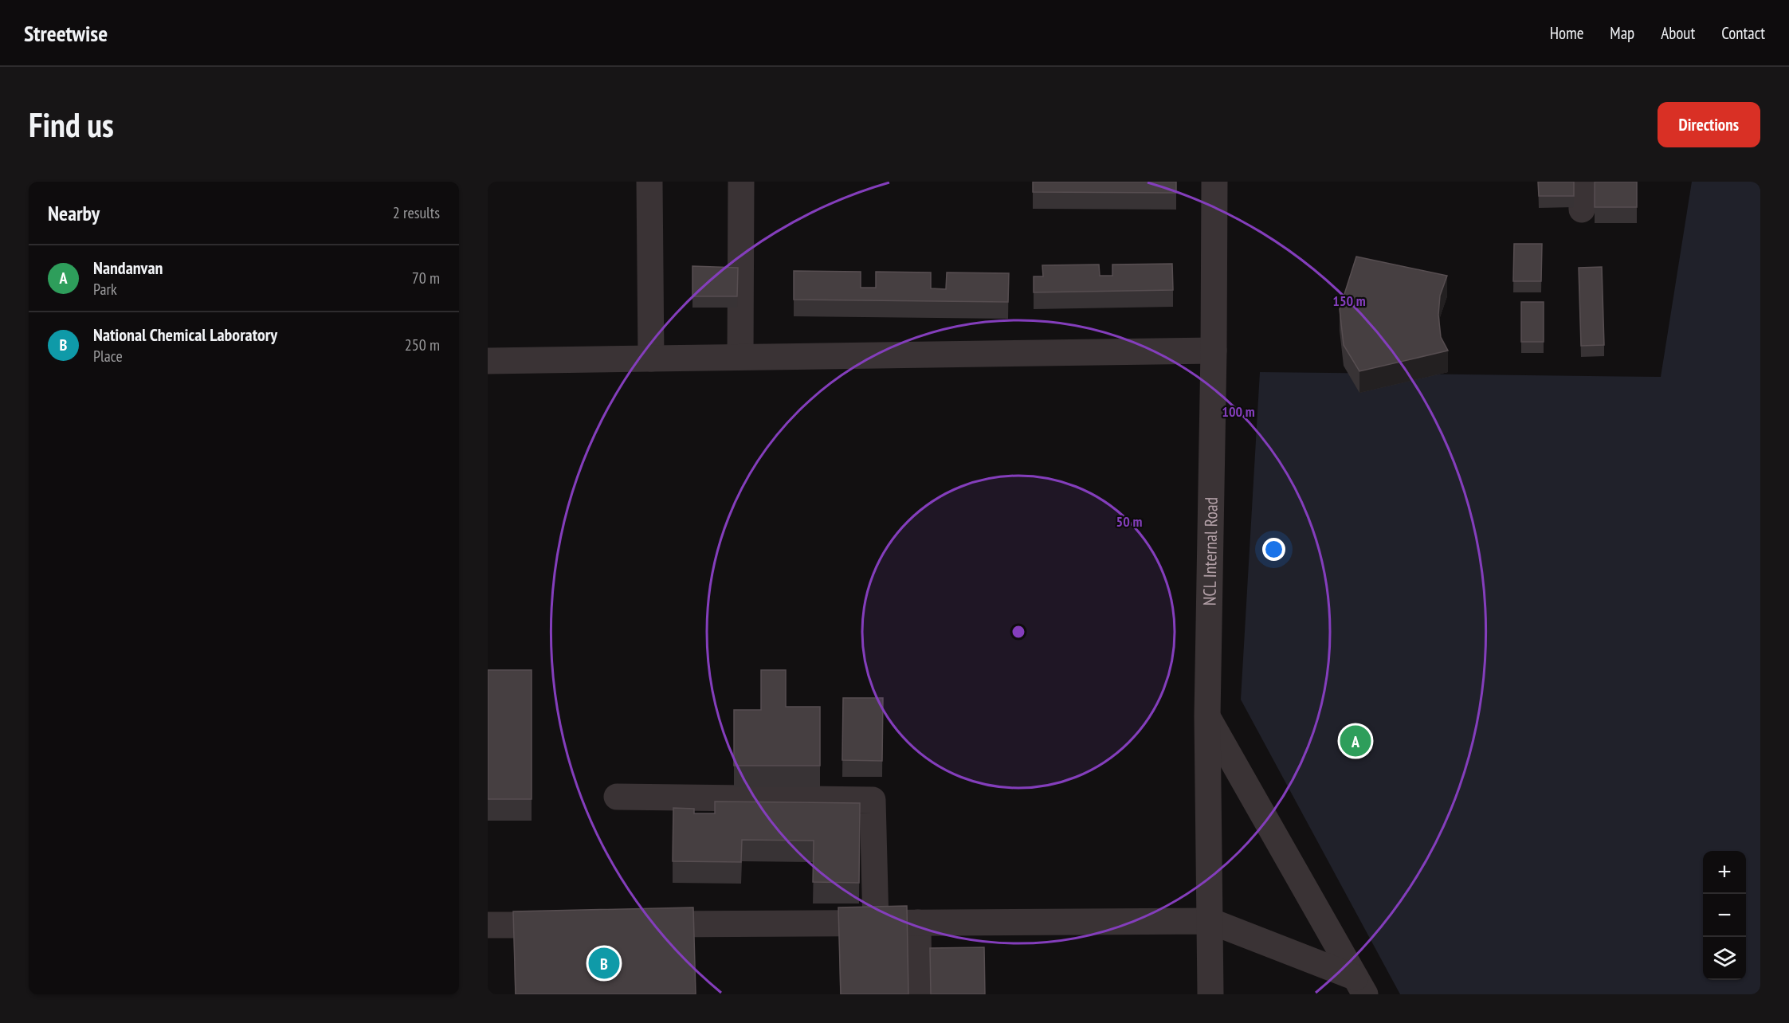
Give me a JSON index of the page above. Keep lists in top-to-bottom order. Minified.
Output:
{"streets":{"lane":["NCL Internal Road"]},"page":{"header":"Streetwise","nav":["Home","Map","About","Contact"],"buttons":"Directions","title":"Find us","heading":["Nearby","2 results"],"list":[{"mark":"A","name":"Nandanvan","note":"Park","value":"70 m"},{"mark":"B","name":"National Chemical Laboratory","note":"Place","value":"250 m"}],"pins":["A","B"],"map_buttons":["+","−"]},"rings":["150 m","100 m","50 m"]}
